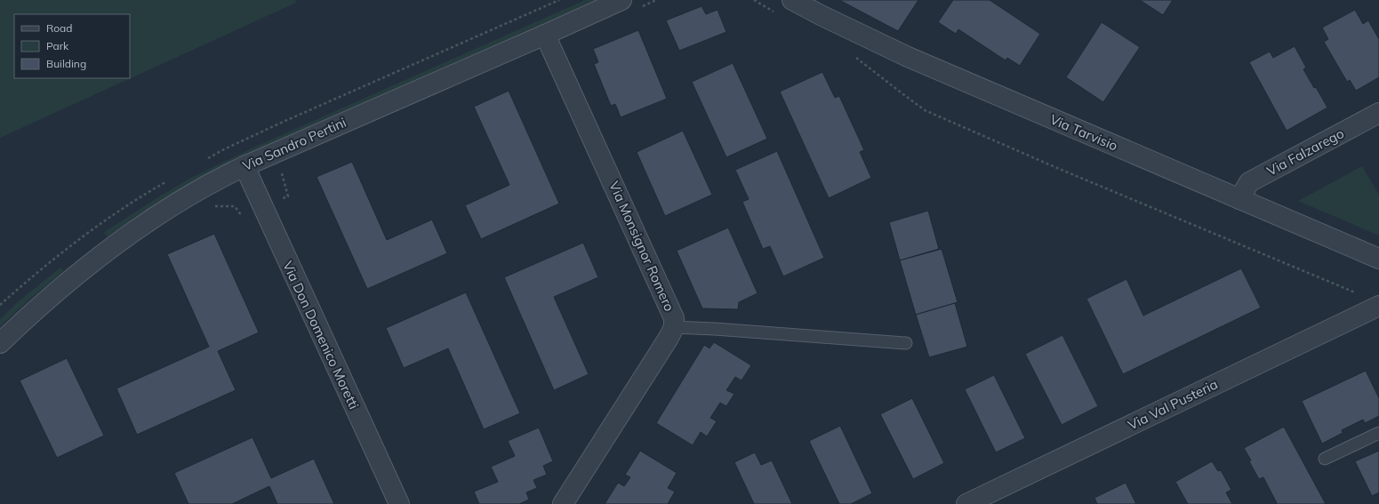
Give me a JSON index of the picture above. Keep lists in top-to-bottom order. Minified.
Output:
{"streets":{"street":["Via Tarvisio","Via Sandro Pertini","Via Falzarego","Via Monsignor Romero","Via Don Domenico Moretti","Via Val Pusteria"]},"crossings":[["Via Tarvisio","Via Falzarego"],["Via Sandro Pertini","Via Monsignor Romero"],["Via Sandro Pertini","Via Don Domenico Moretti"]],"legend":["Road","Park","Building"]}
